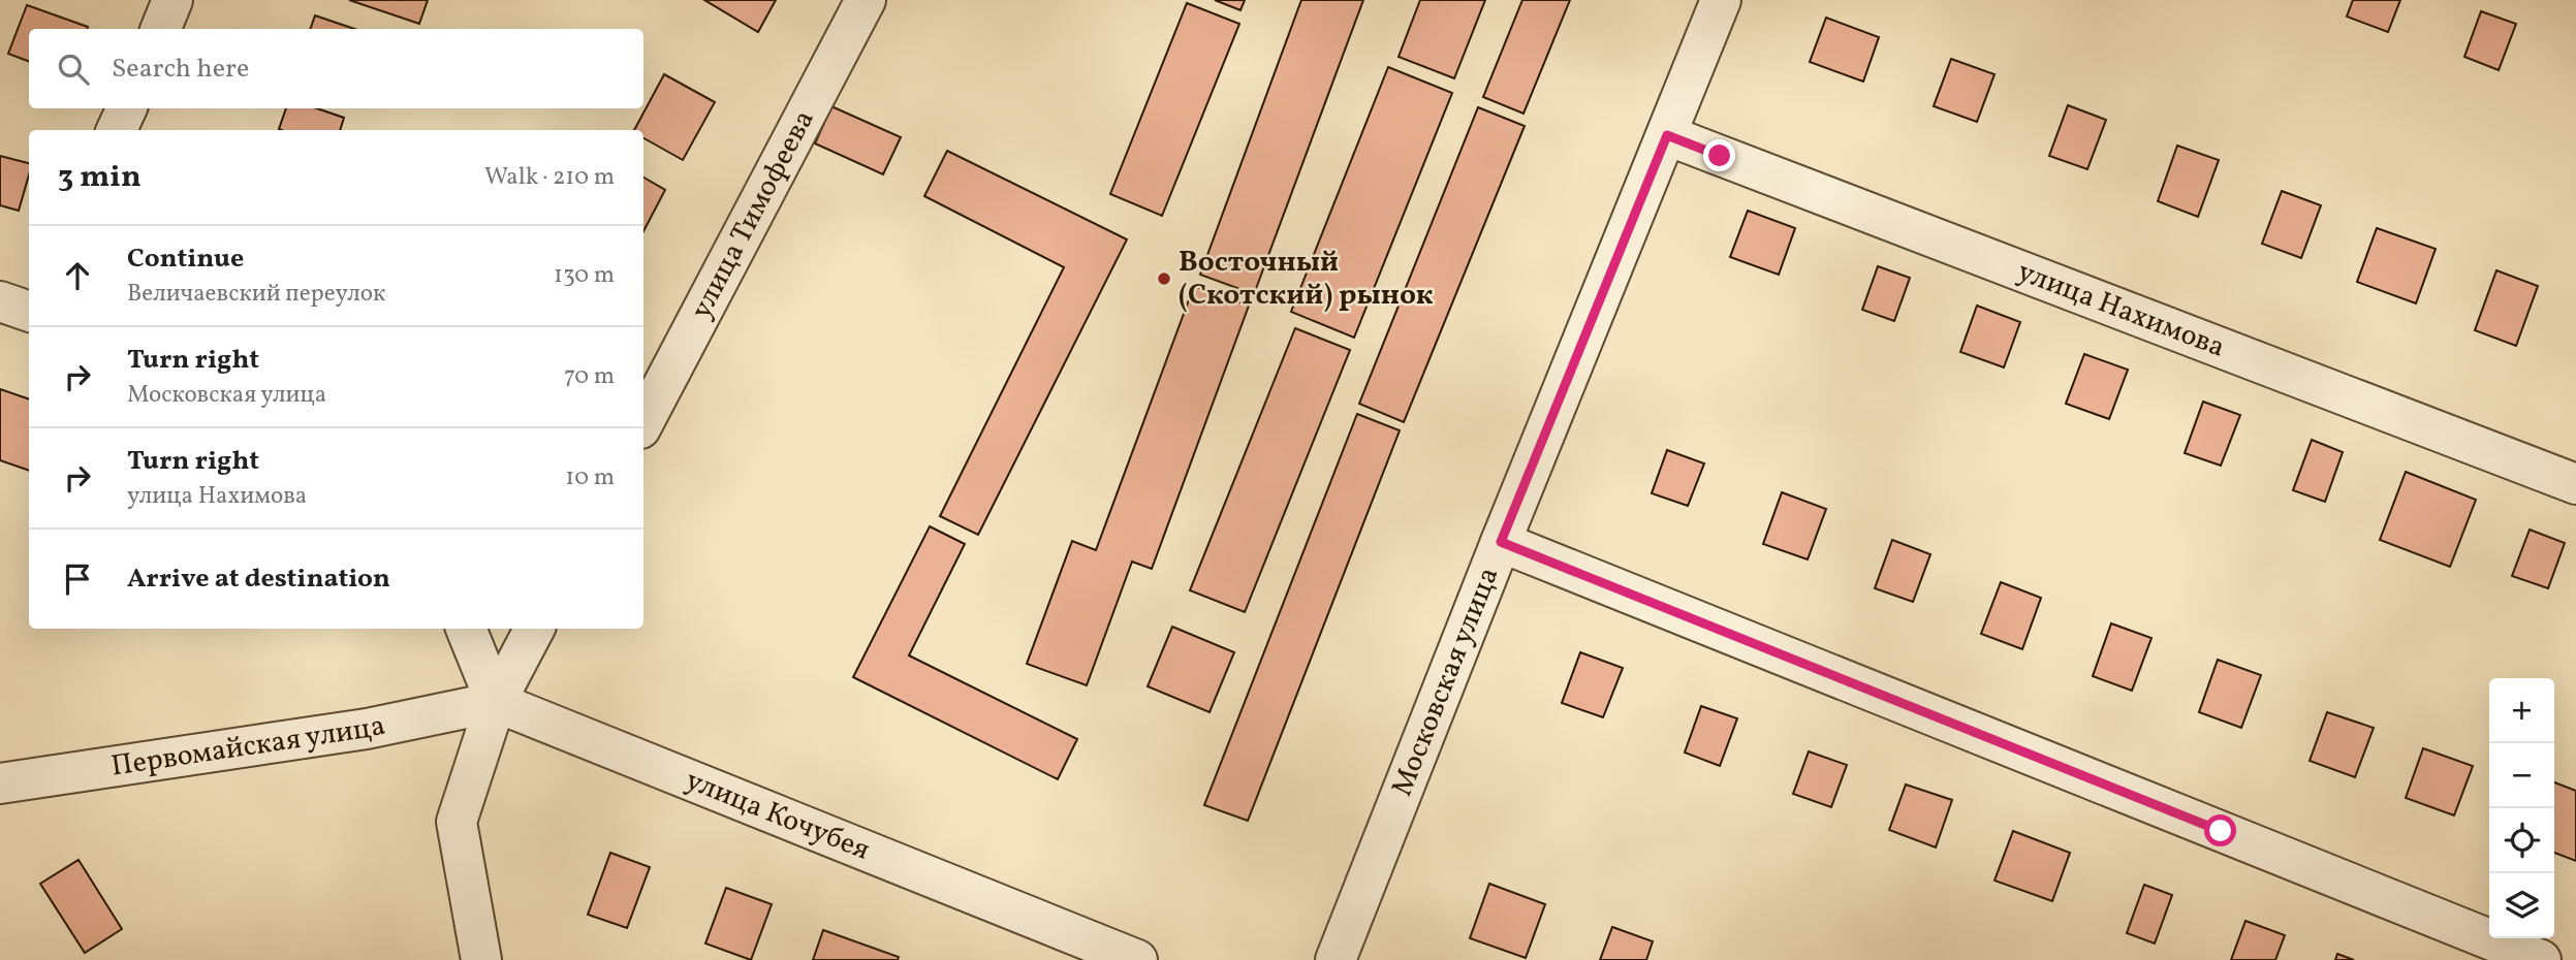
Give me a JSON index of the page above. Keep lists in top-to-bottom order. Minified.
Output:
{"streets":{"street":["улица Тимофеева","улица Нахимова","Московская улица","Первомайская улица","улица Кочубея"]},"crossings":[["улица Нахимова","Московская улица"],["Первомайская улица","улица Кочубея"]],"places":["Восточный (Скотский) рынок"],"page":{"search":"Search here","heading":["3 min","Walk · 210 m"],"list":[["Continue","Величаевский переулок","130 m"],["Turn right","Московская улица","70 m"],["Turn right","улица Нахимова","10 m"],"Arrive at destination"],"map_buttons":["+","−"]}}
